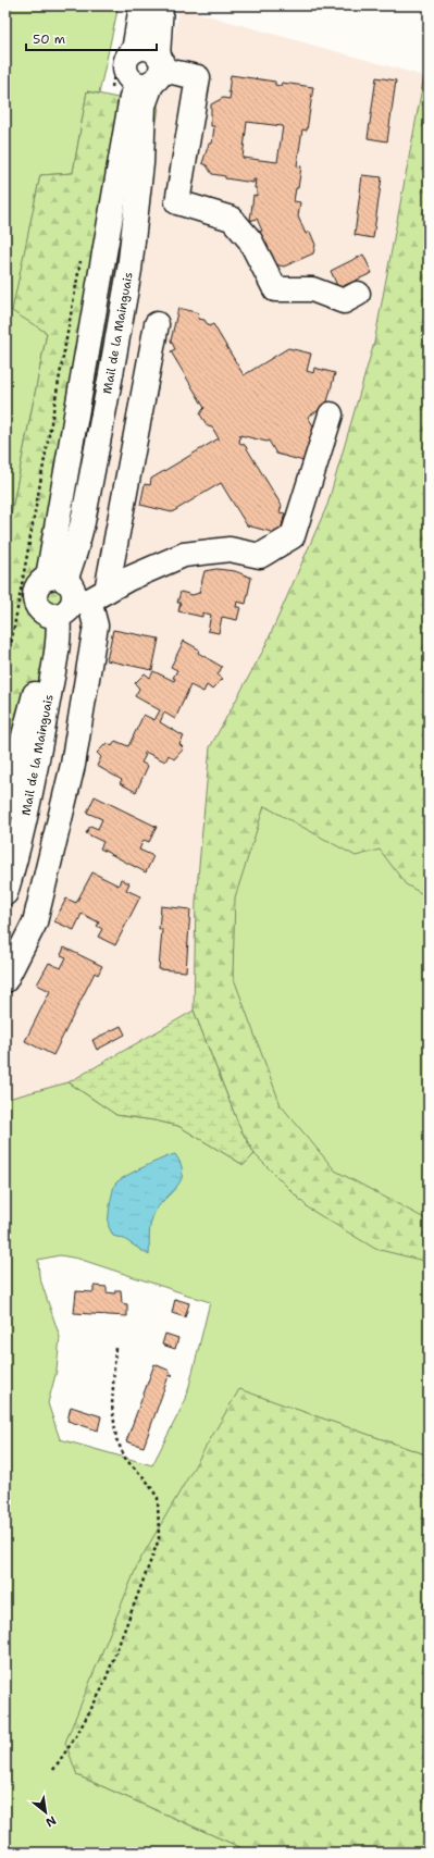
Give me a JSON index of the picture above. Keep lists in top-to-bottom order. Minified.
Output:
{"streets":{"street":["Mail de la Mainguais"]},"scale_bar":"50 m","north":"bottom right"}
